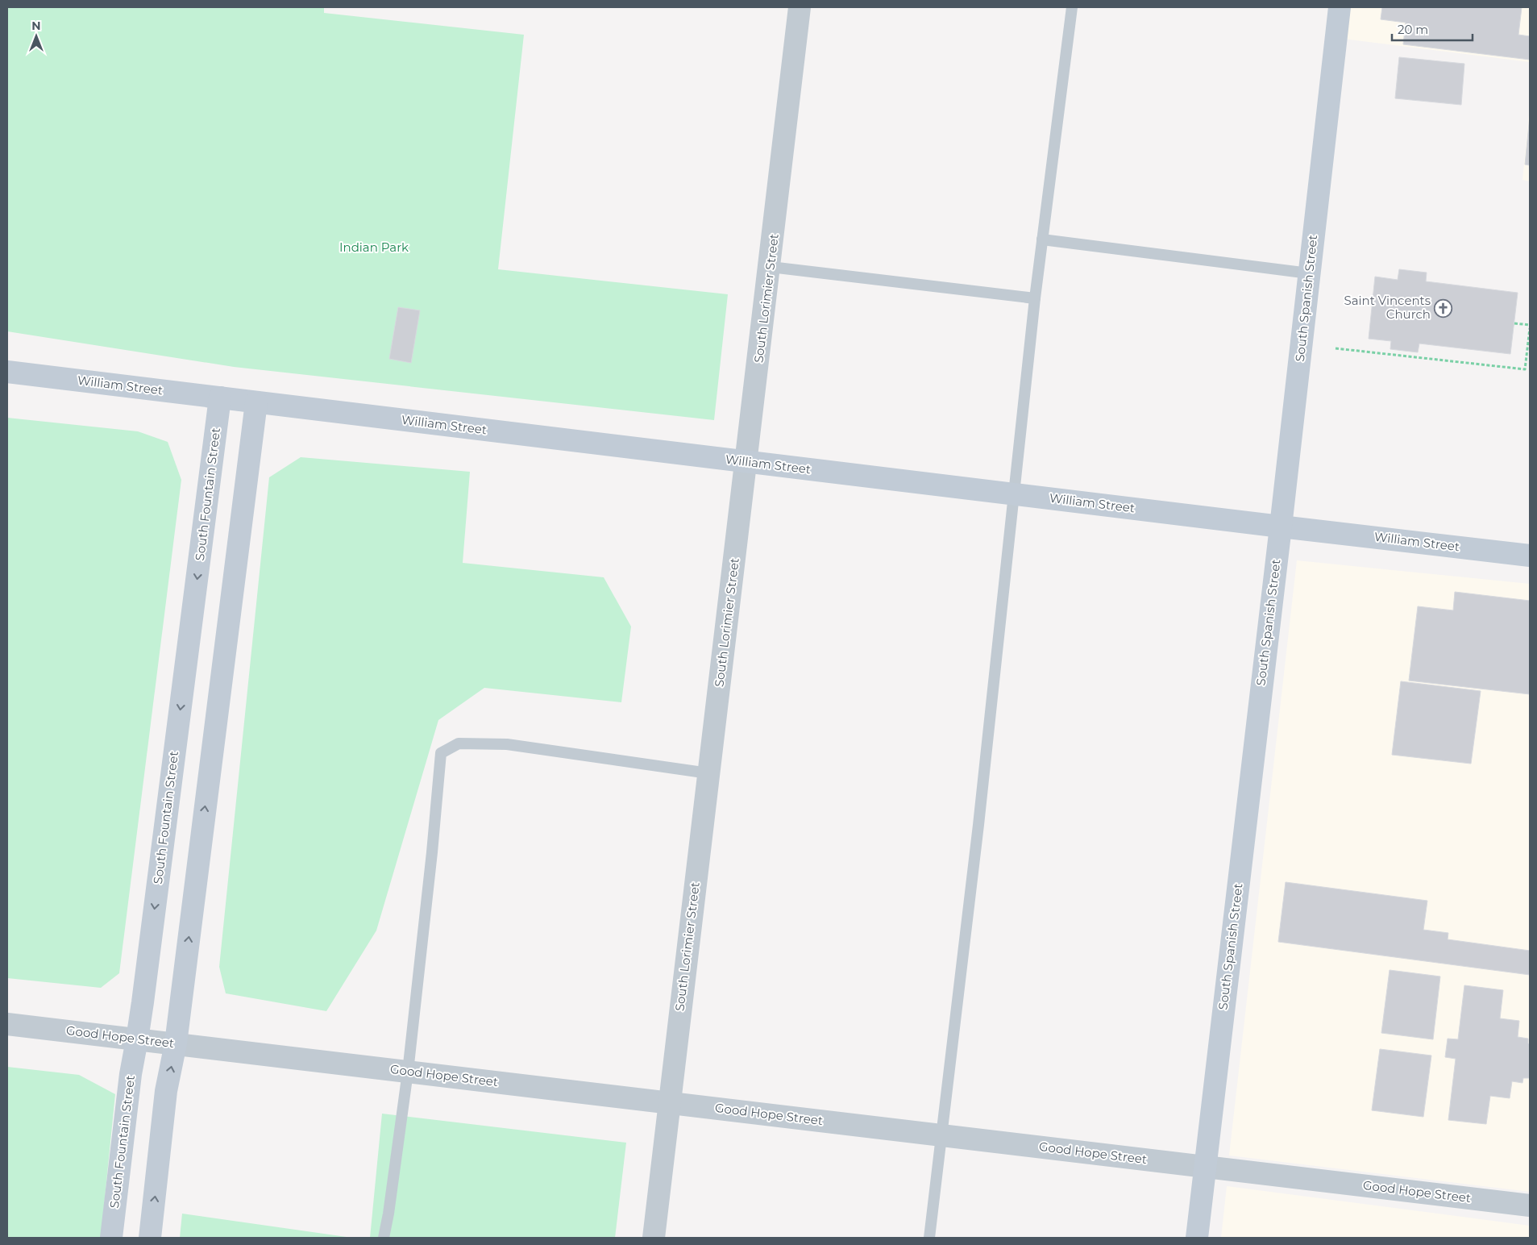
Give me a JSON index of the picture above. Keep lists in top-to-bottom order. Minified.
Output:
{"streets":{"street":["South Lorimier Street","South Spanish Street","William Street","South Fountain Street","Good Hope Street"]},"crossings":[["South Lorimier Street","William Street"],["South Lorimier Street","Good Hope Street"],["South Spanish Street","William Street"],["South Spanish Street","Good Hope Street"],["William Street","South Fountain Street"],["South Fountain Street","Good Hope Street"]],"parks":["Indian Park"],"places":{"church":["Saint Vincents Church"]},"scale_bar":"20 m","north":"top"}
